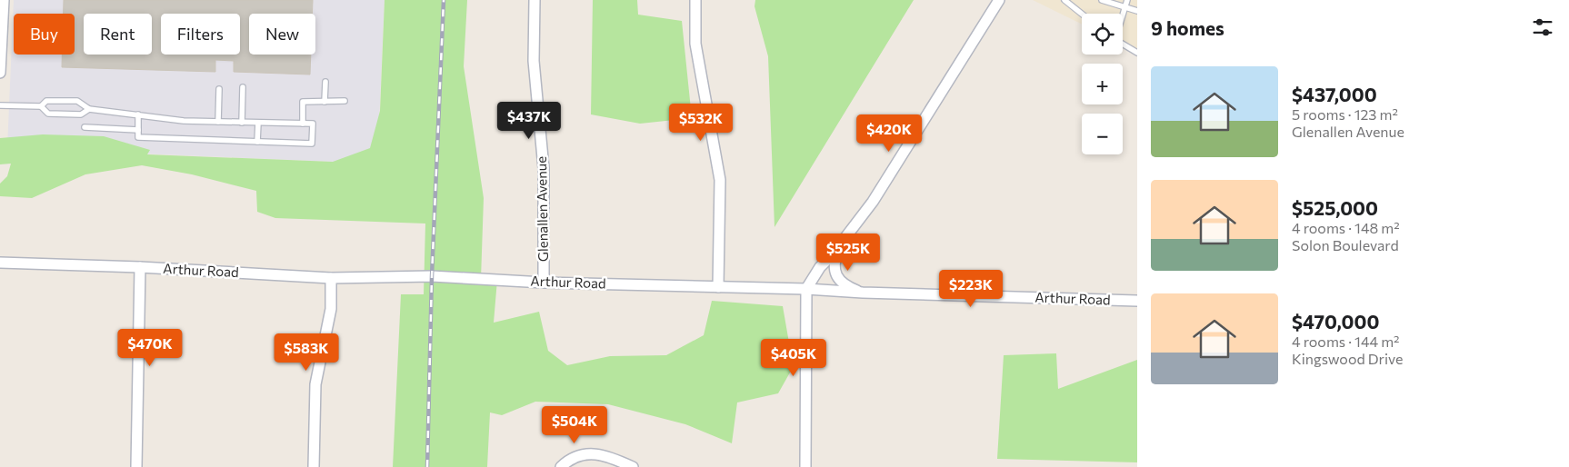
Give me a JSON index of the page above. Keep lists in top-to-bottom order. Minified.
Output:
{"streets":{"street":["Glenallen Avenue","Arthur Road"]},"crossings":[["Glenallen Avenue","Arthur Road"]],"page":{"heading":"9 homes","map_buttons":["+","−"],"chip":["Buy","Rent","Filters","New"],"list":[{"name":"$437,000","note":"5 rooms · 123 m² · Glenallen Avenue"},{"name":"$525,000","note":"4 rooms · 148 m² · Solon Boulevard"},{"name":"$470,000","note":"4 rooms · 144 m² · Kingswood Drive"}],"price":["$437K","$532K","$420K","$525K","$223K","$470K","$583K","$405K","$504K"]}}
